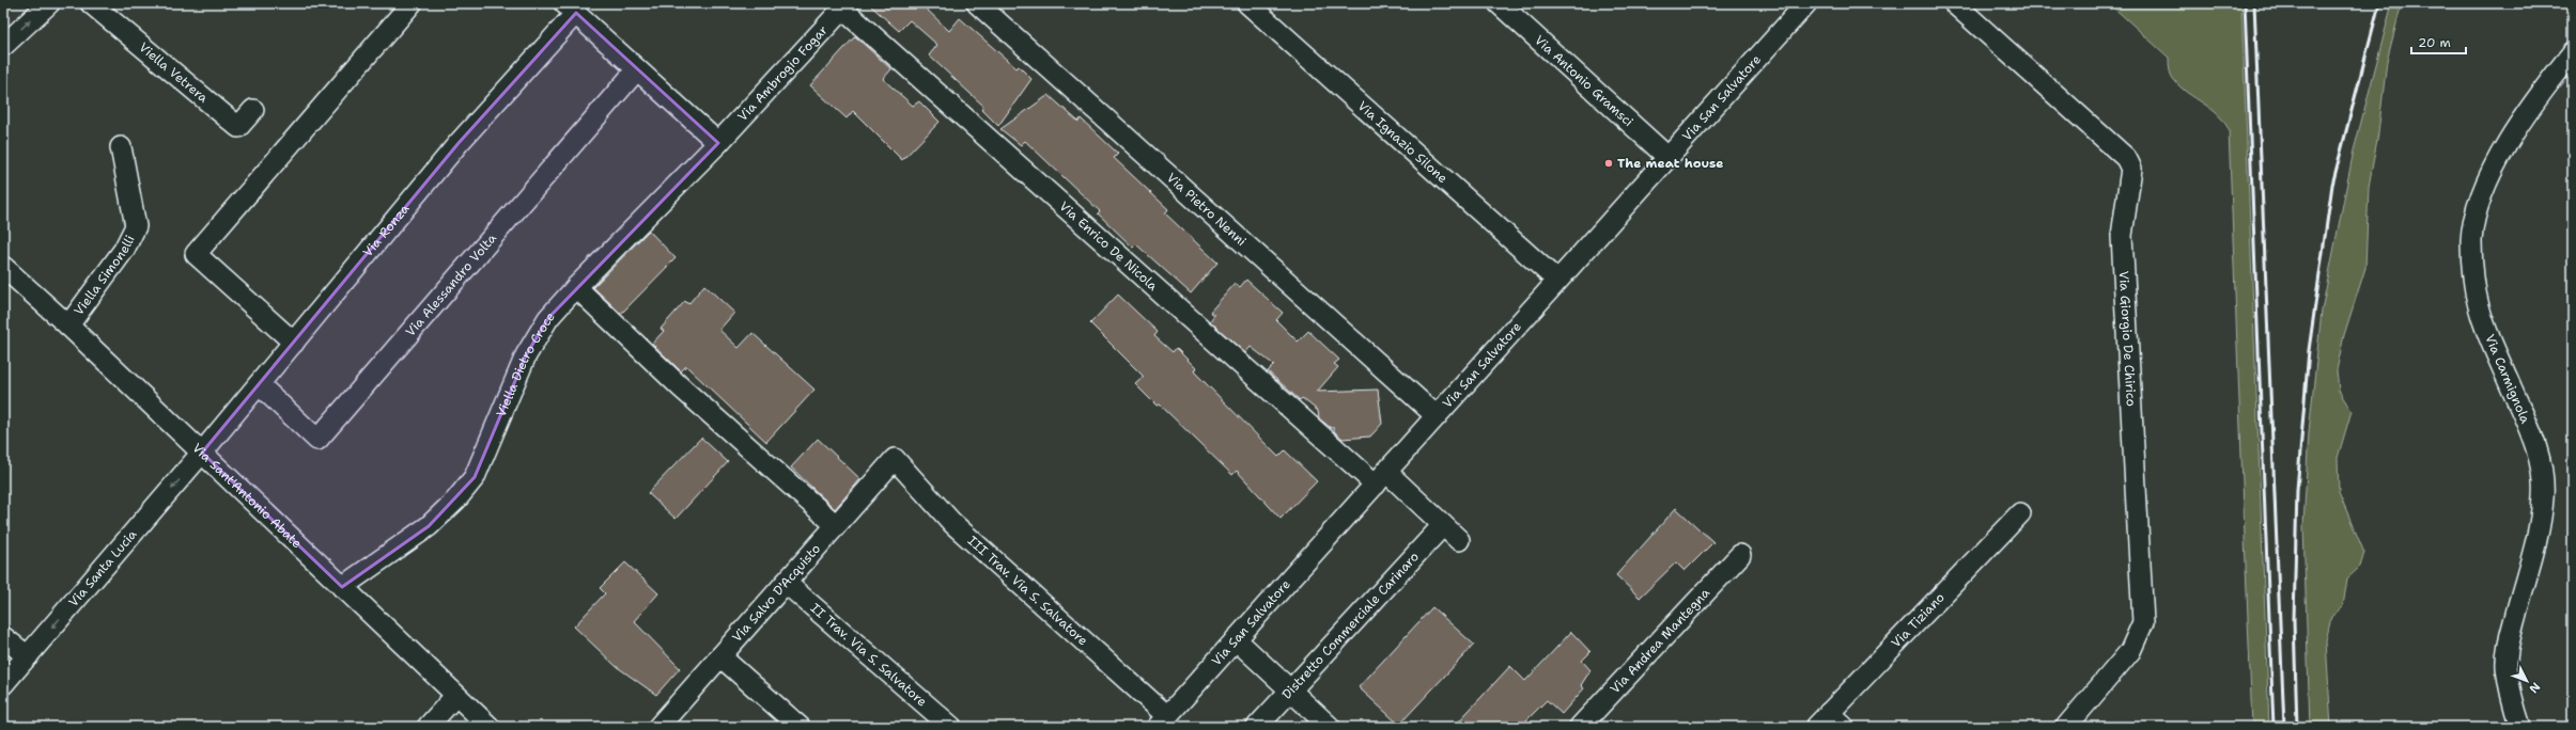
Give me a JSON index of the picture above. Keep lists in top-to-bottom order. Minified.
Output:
{"streets":{"street":["Viella Vetrera","Via Ambrogio Fogar","Via Antonio Gramsci","Via San Salvatore","Via Ignazio Silone","Via Pietro Nenni","Via Ronza","Via Enrico De Nicola","Viella Simonelli","Via Alessandro Volta","Via Giorgio De Chirico","Viella Dietro Croce","Via Carmignola","Via Sant'Antonio Abate","Via Santa Lucia","III Trav. Via S. Salvatore","Via Salvo D'Acquisto","Via Tiziano","Distretto Commerciale Carinaro","Via Andrea Mantegna","II Trav. Via S. Salvatore"]},"crossings":[["Via Ambrogio Fogar","Via Enrico De Nicola"],["Via Ambrogio Fogar","Viella Dietro Croce"],["Via Antonio Gramsci","Via San Salvatore"],["Via San Salvatore","Via Ignazio Silone"],["Via San Salvatore","Via Pietro Nenni"],["Via San Salvatore","Via Enrico De Nicola"],["Via San Salvatore","III Trav. Via S. Salvatore"],["Via Ronza","Via Alessandro Volta"],["Via Ronza","Via Sant'Antonio Abate"],["Via Ronza","Via Santa Lucia"],["Via Enrico De Nicola","Distretto Commerciale Carinaro"],["Viella Simonelli","Via Sant'Antonio Abate"],["Viella Dietro Croce","Via Sant'Antonio Abate"],["Via Sant'Antonio Abate","Via Santa Lucia"],["III Trav. Via S. Salvatore","Via Salvo D'Acquisto"],["Via Salvo D'Acquisto","II Trav. Via S. Salvatore"]],"one_way":["Via Santa Lucia"],"places":["The meat house"],"scale_bar":"20 m","north":"bottom right"}
